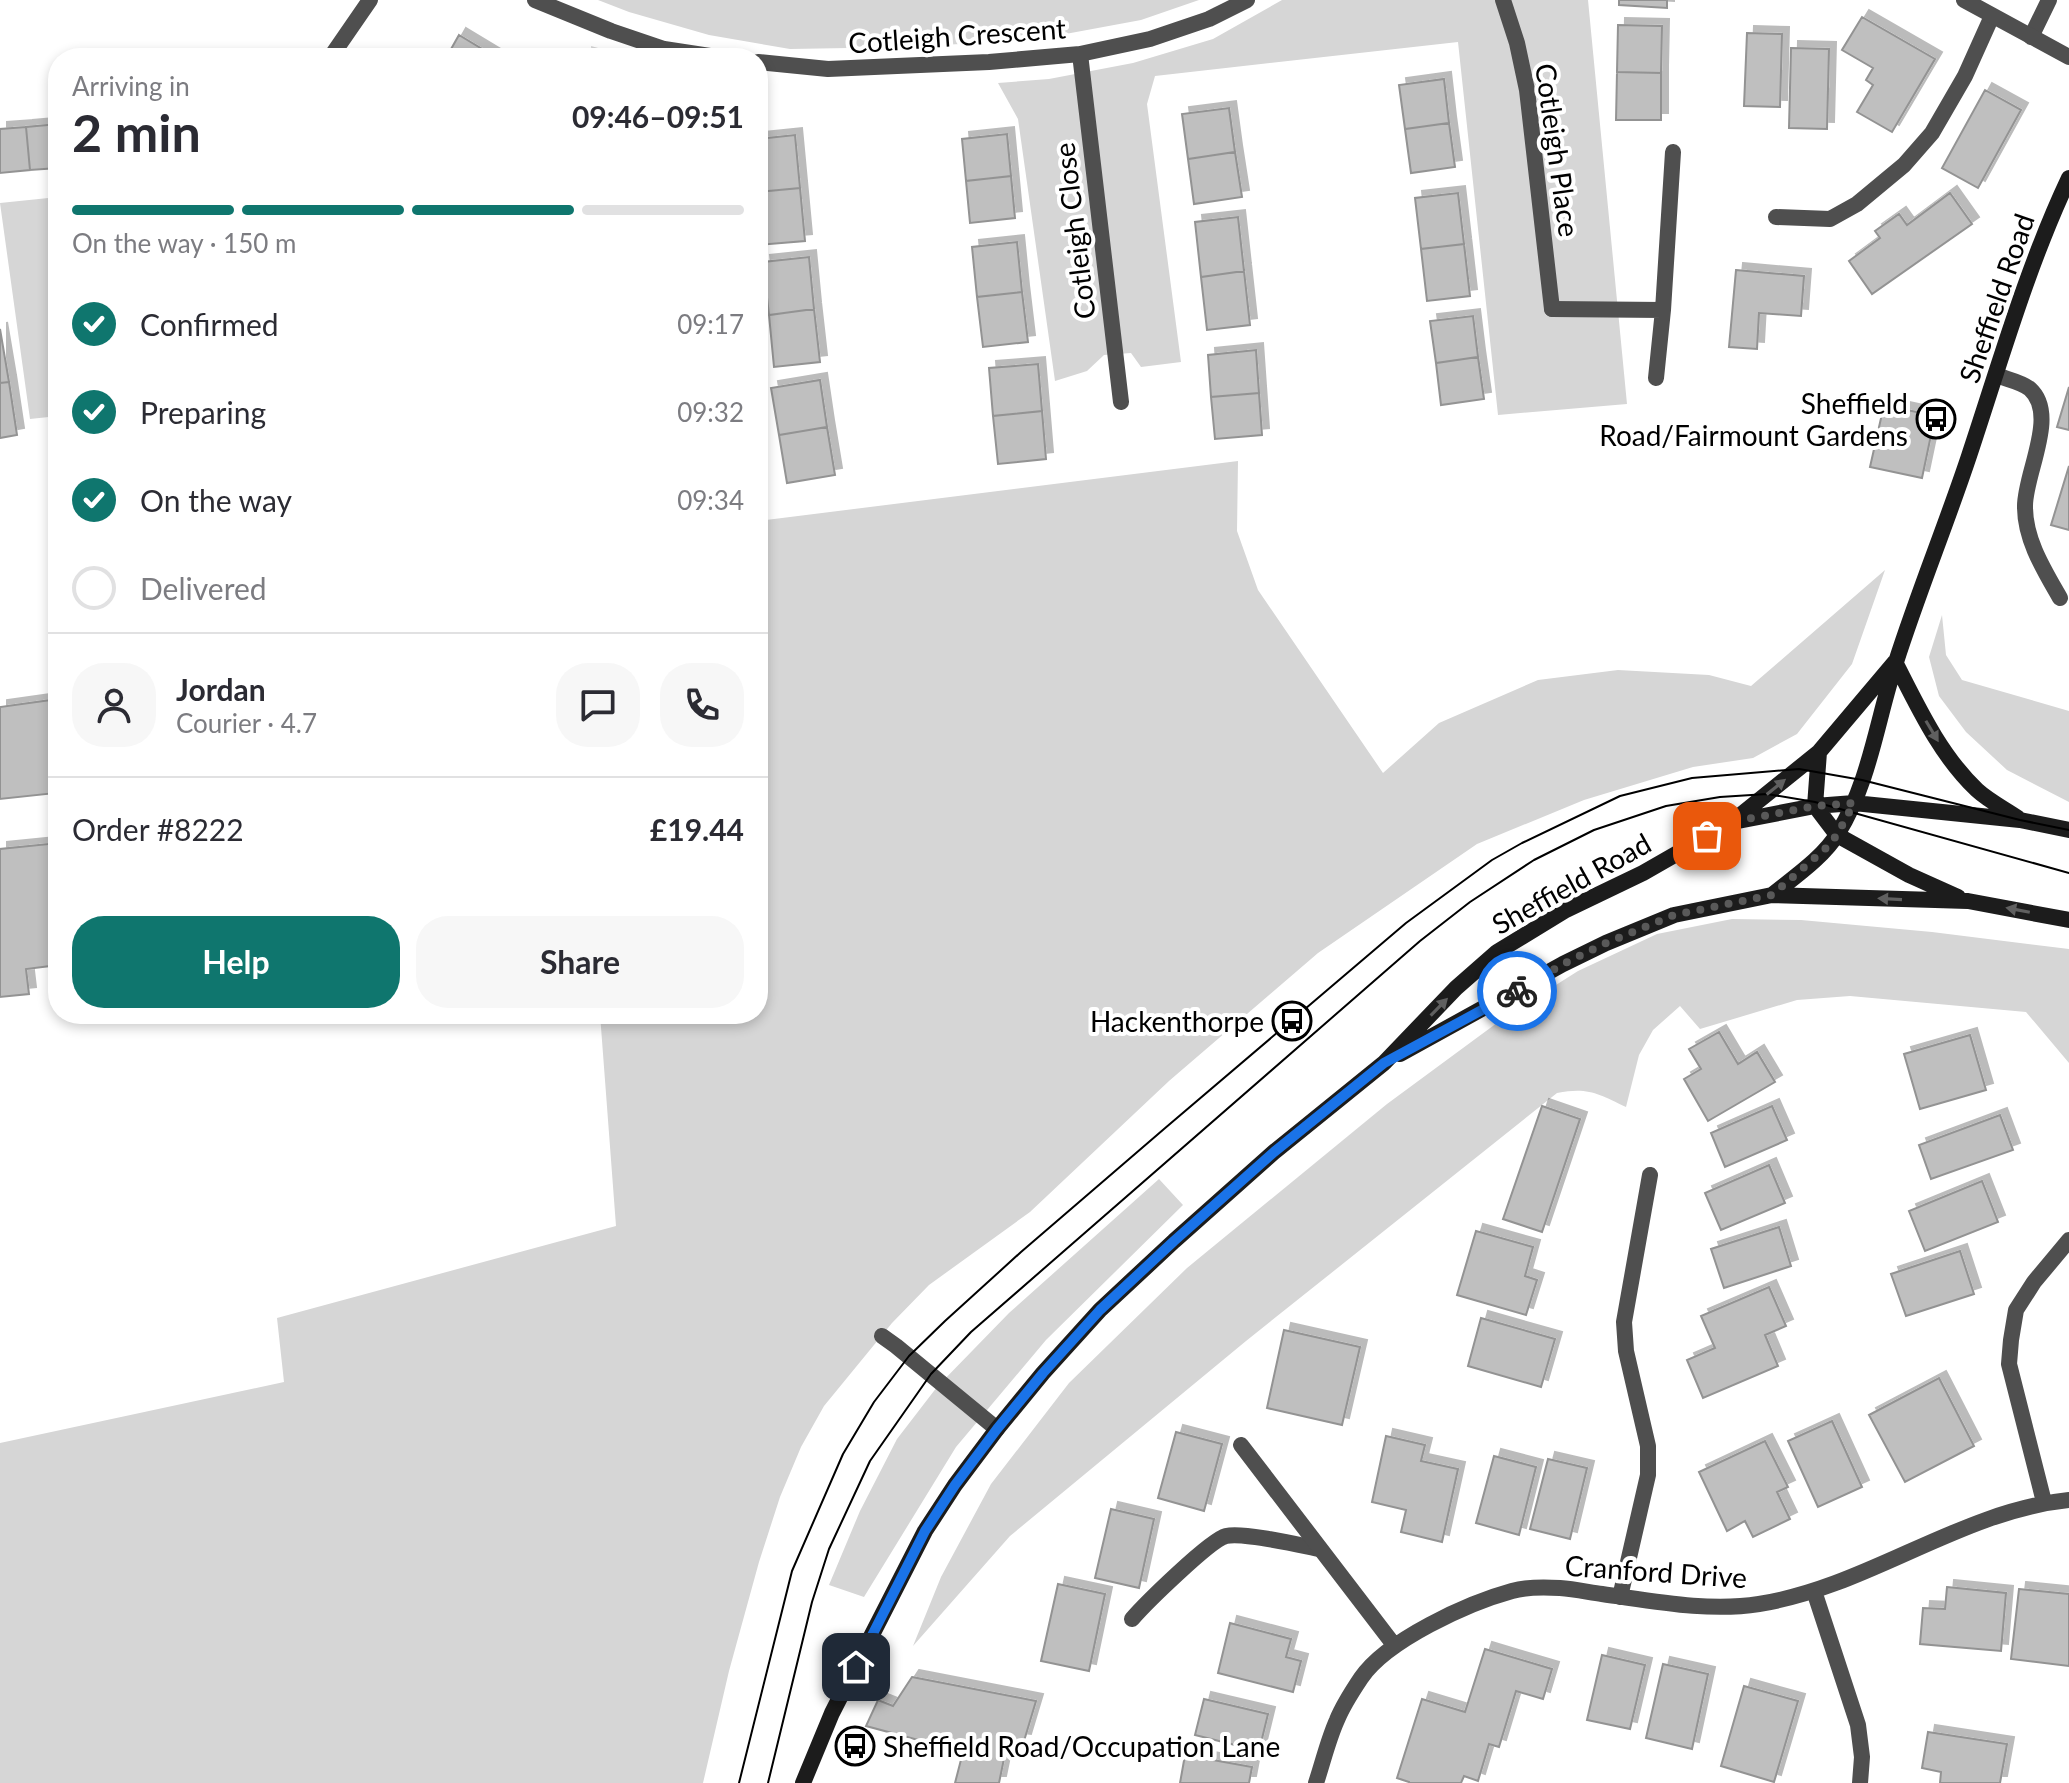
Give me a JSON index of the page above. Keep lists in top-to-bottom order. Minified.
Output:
{"streets":{"street":["Cotleigh Crescent","Cotleigh Place","Cotleigh Close","Sheffield Road","Cranford Drive"]},"crossings":[["Cotleigh Crescent","Cotleigh Close"]],"places":{"bus stop":["Sheffield Road/Fairmount Gardens","Hackenthorpe","Sheffield Road/Occupation Lane"]},"page":{"heading":["2 min","Arriving in","09:46–09:51"],"panel":["Jordan","Courier · 4.7","Order #8222","£19.44"],"bar":"On the way · 150 m","list":[["Confirmed","09:17"],["Preparing","09:32"],["On the way","09:34"],"Delivered"],"buttons":["Help","Share"]}}
